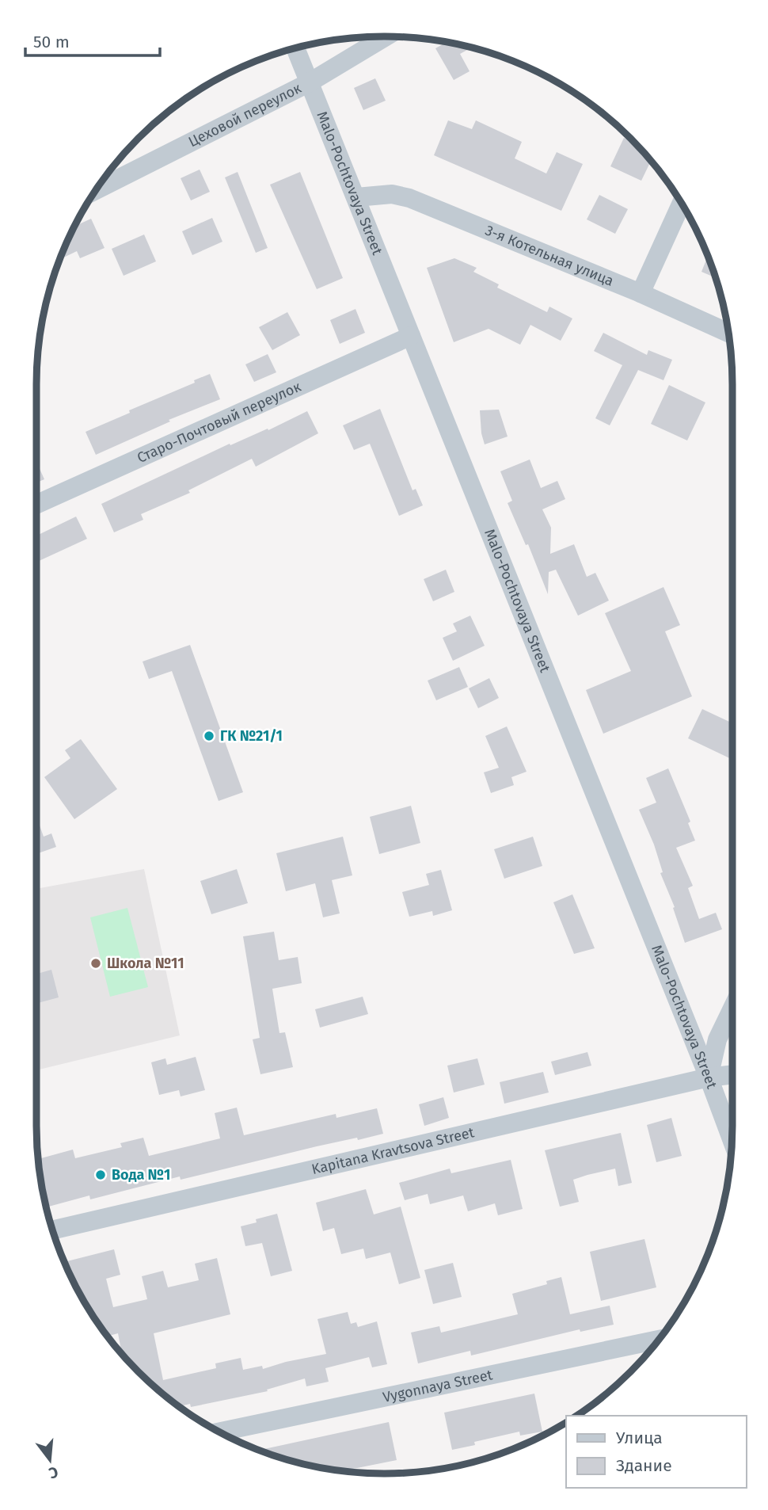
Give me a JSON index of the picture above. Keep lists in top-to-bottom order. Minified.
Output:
{"streets":{"street":["Цеховой переулок","Malo-Pochtovaya Street","3-я Котельная улица","Старо-Почтовый переулок","Kapitana Kravtsova Street","Vygonnaya Street"]},"crossings":[["Цеховой переулок","Malo-Pochtovaya Street"],["Malo-Pochtovaya Street","3-я Котельная улица"],["Malo-Pochtovaya Street","Старо-Почтовый переулок"],["Malo-Pochtovaya Street","Kapitana Kravtsova Street"]],"places":["ГК №21/1","Школа №11","Вода №1"],"legend":["Улица","Здание"],"scale_bar":"50 m","north":"bottom"}
